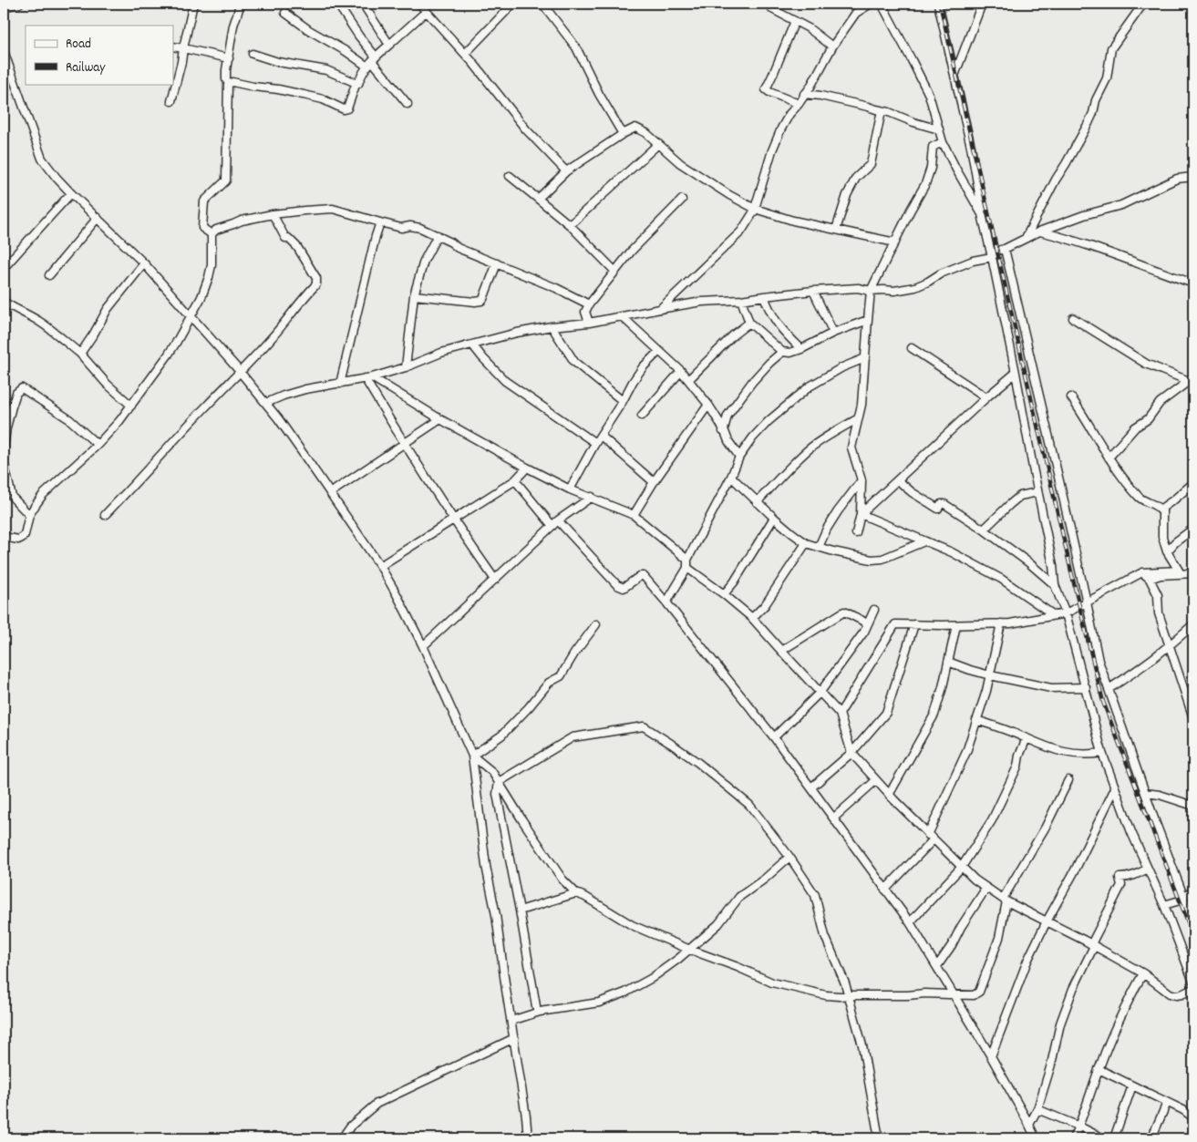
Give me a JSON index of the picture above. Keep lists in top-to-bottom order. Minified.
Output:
{"legend":["Road","Railway"]}
